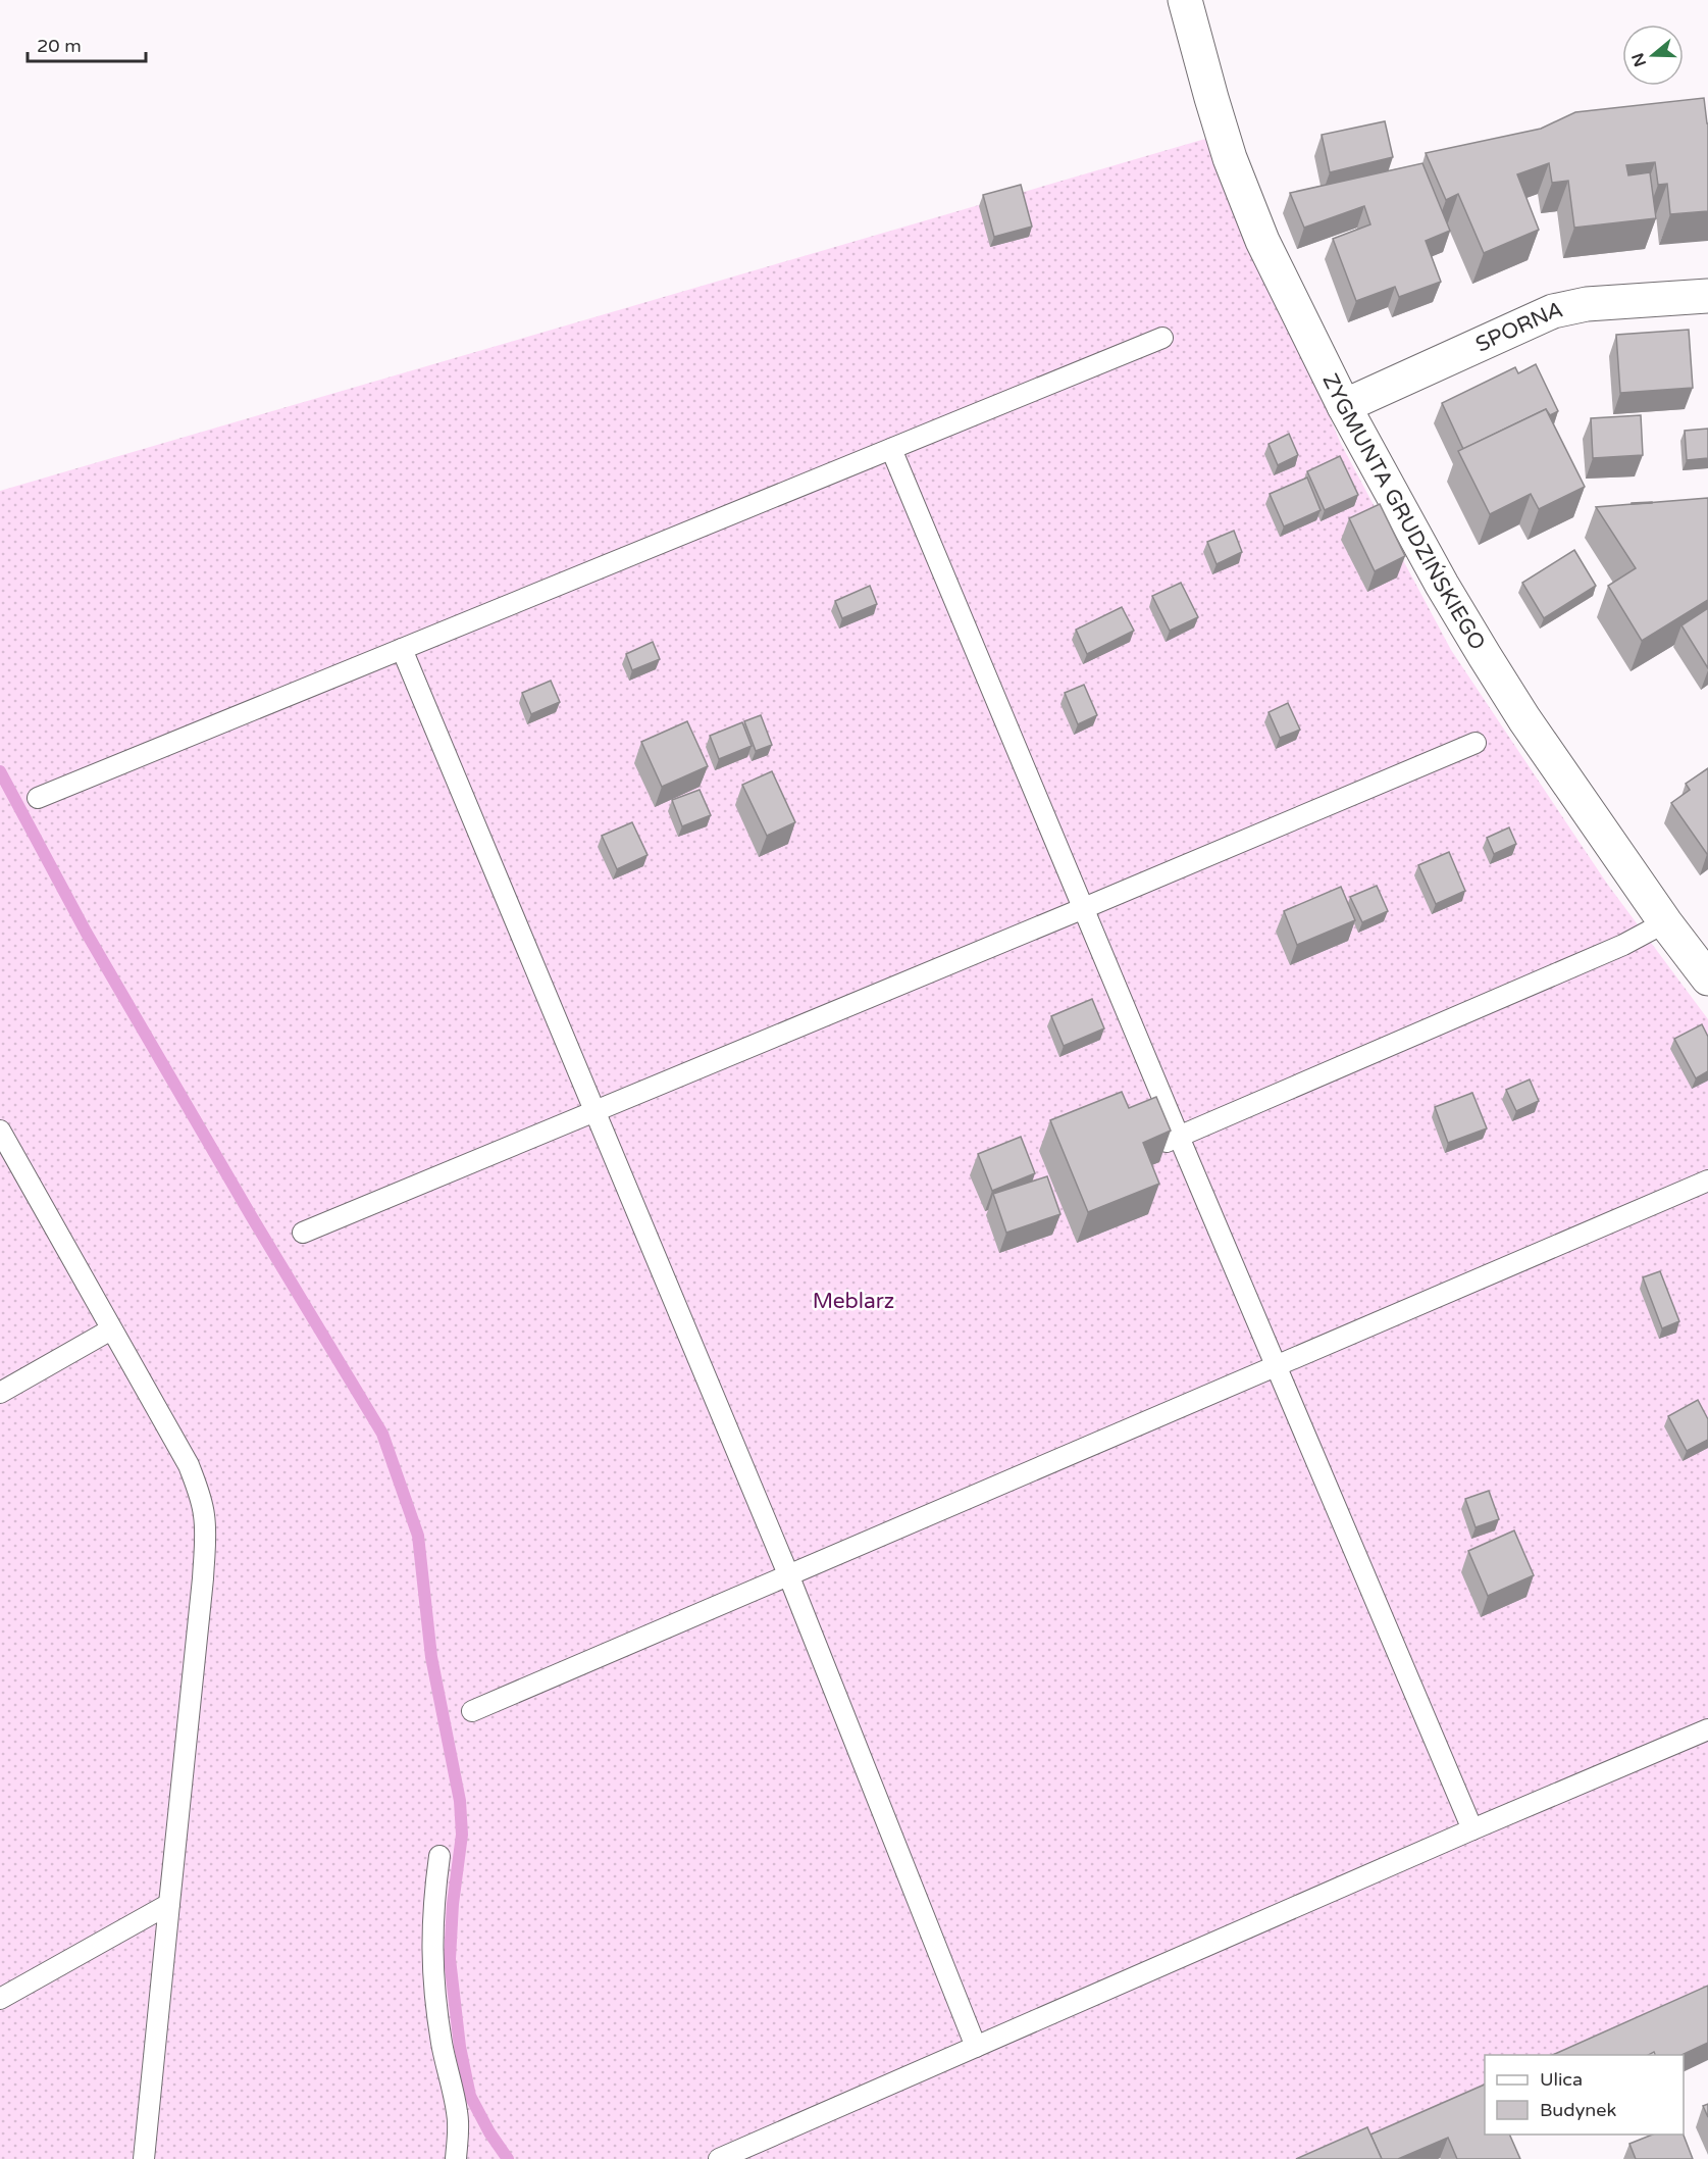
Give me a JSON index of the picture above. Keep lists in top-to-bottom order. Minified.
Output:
{"streets":{"street":["SPORNA","ZYGMUNTA GRUDZIŃSKIEGO"]},"crossings":[["SPORNA","ZYGMUNTA GRUDZIŃSKIEGO"]],"parks":["Meblarz"],"legend":["Ulica","Budynek"],"scale_bar":"20 m","north":"left"}
